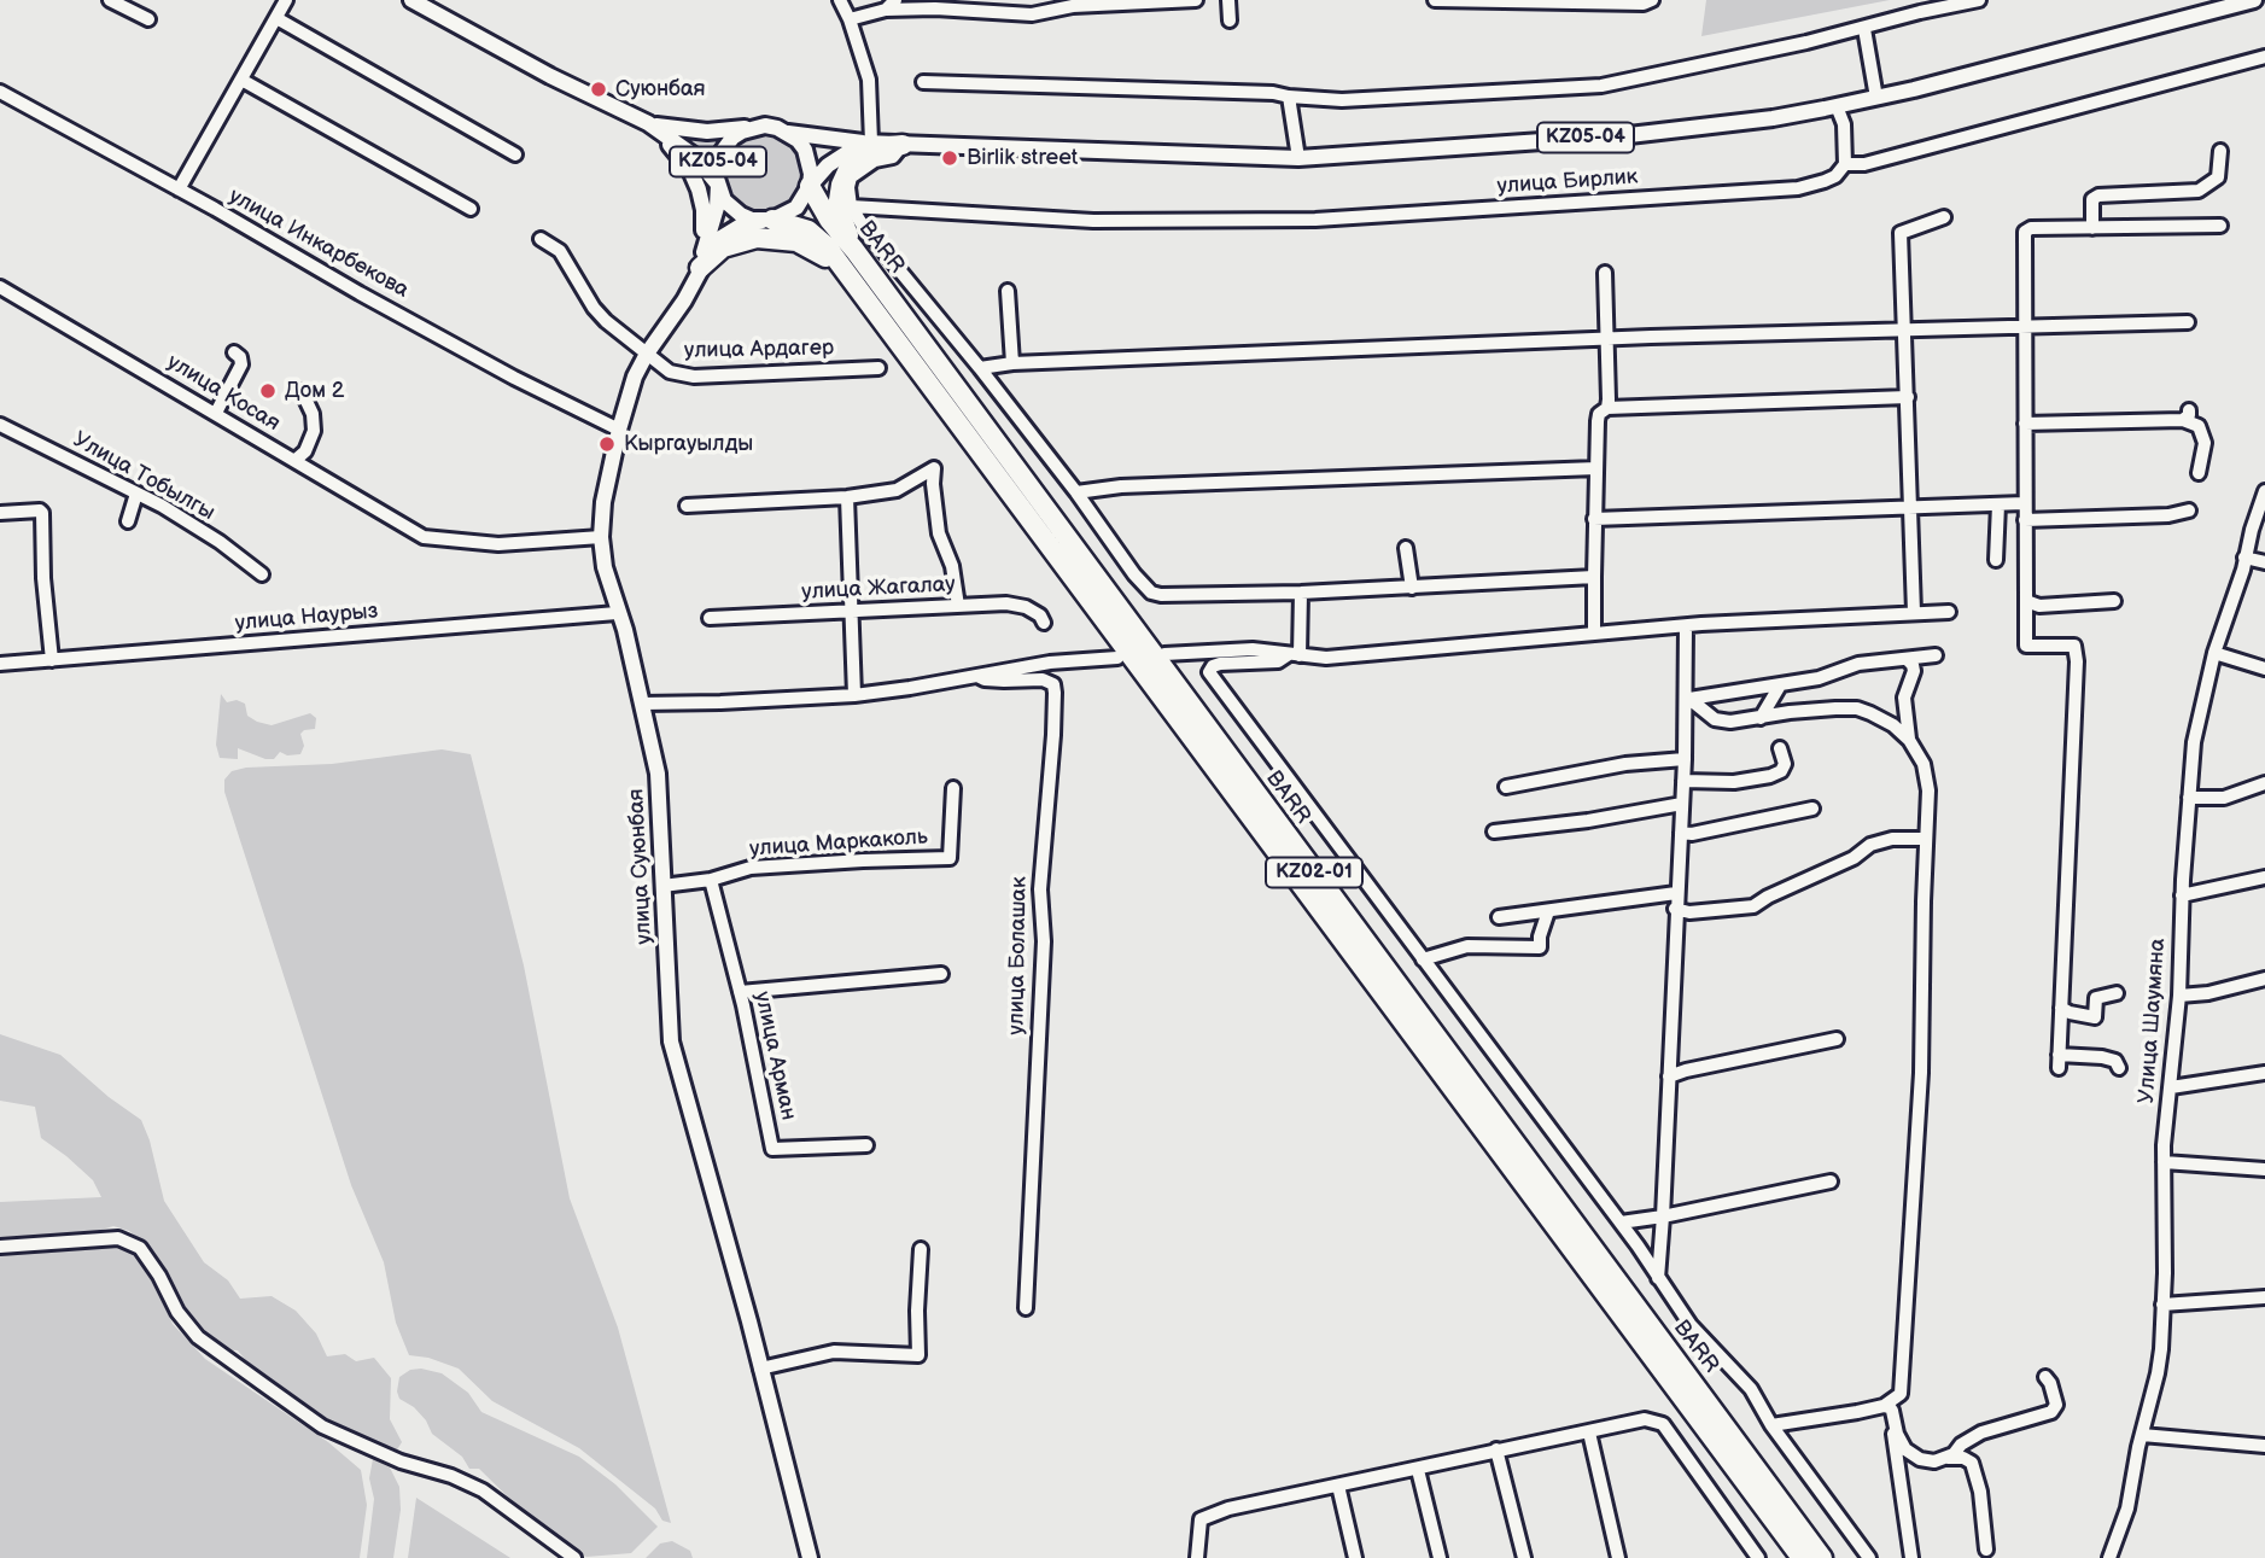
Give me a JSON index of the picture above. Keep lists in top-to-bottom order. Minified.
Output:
{"streets":{"highway":["BARR","KZ02-01"],"main road":["KZ05-04","улица Суюнбая"],"street":["улица Бирлик","улица Инкарбекова","улица Ардагер","улица Косая","Улица Тобылгы","улица Жагалау","улица Наурыз","улица Маркаколь","улица Болашак","Улица Шаумяна","улица Арман"]},"crossings":[["KZ05-04","BARR"],["KZ05-04","улица Суюнбая"],["улица Инкарбекова","улица Суюнбая"],["BARR","улица Суюнбая"],["улица Ардагер","улица Суюнбая"],["улица Косая","улица Суюнбая"],["улица Наурыз","улица Суюнбая"],["улица Маркаколь","улица Суюнбая"],["улица Маркаколь","улица Арман"]],"places":["Суюнбая","Birlik street","Дом 2","Кыргауылды"]}
